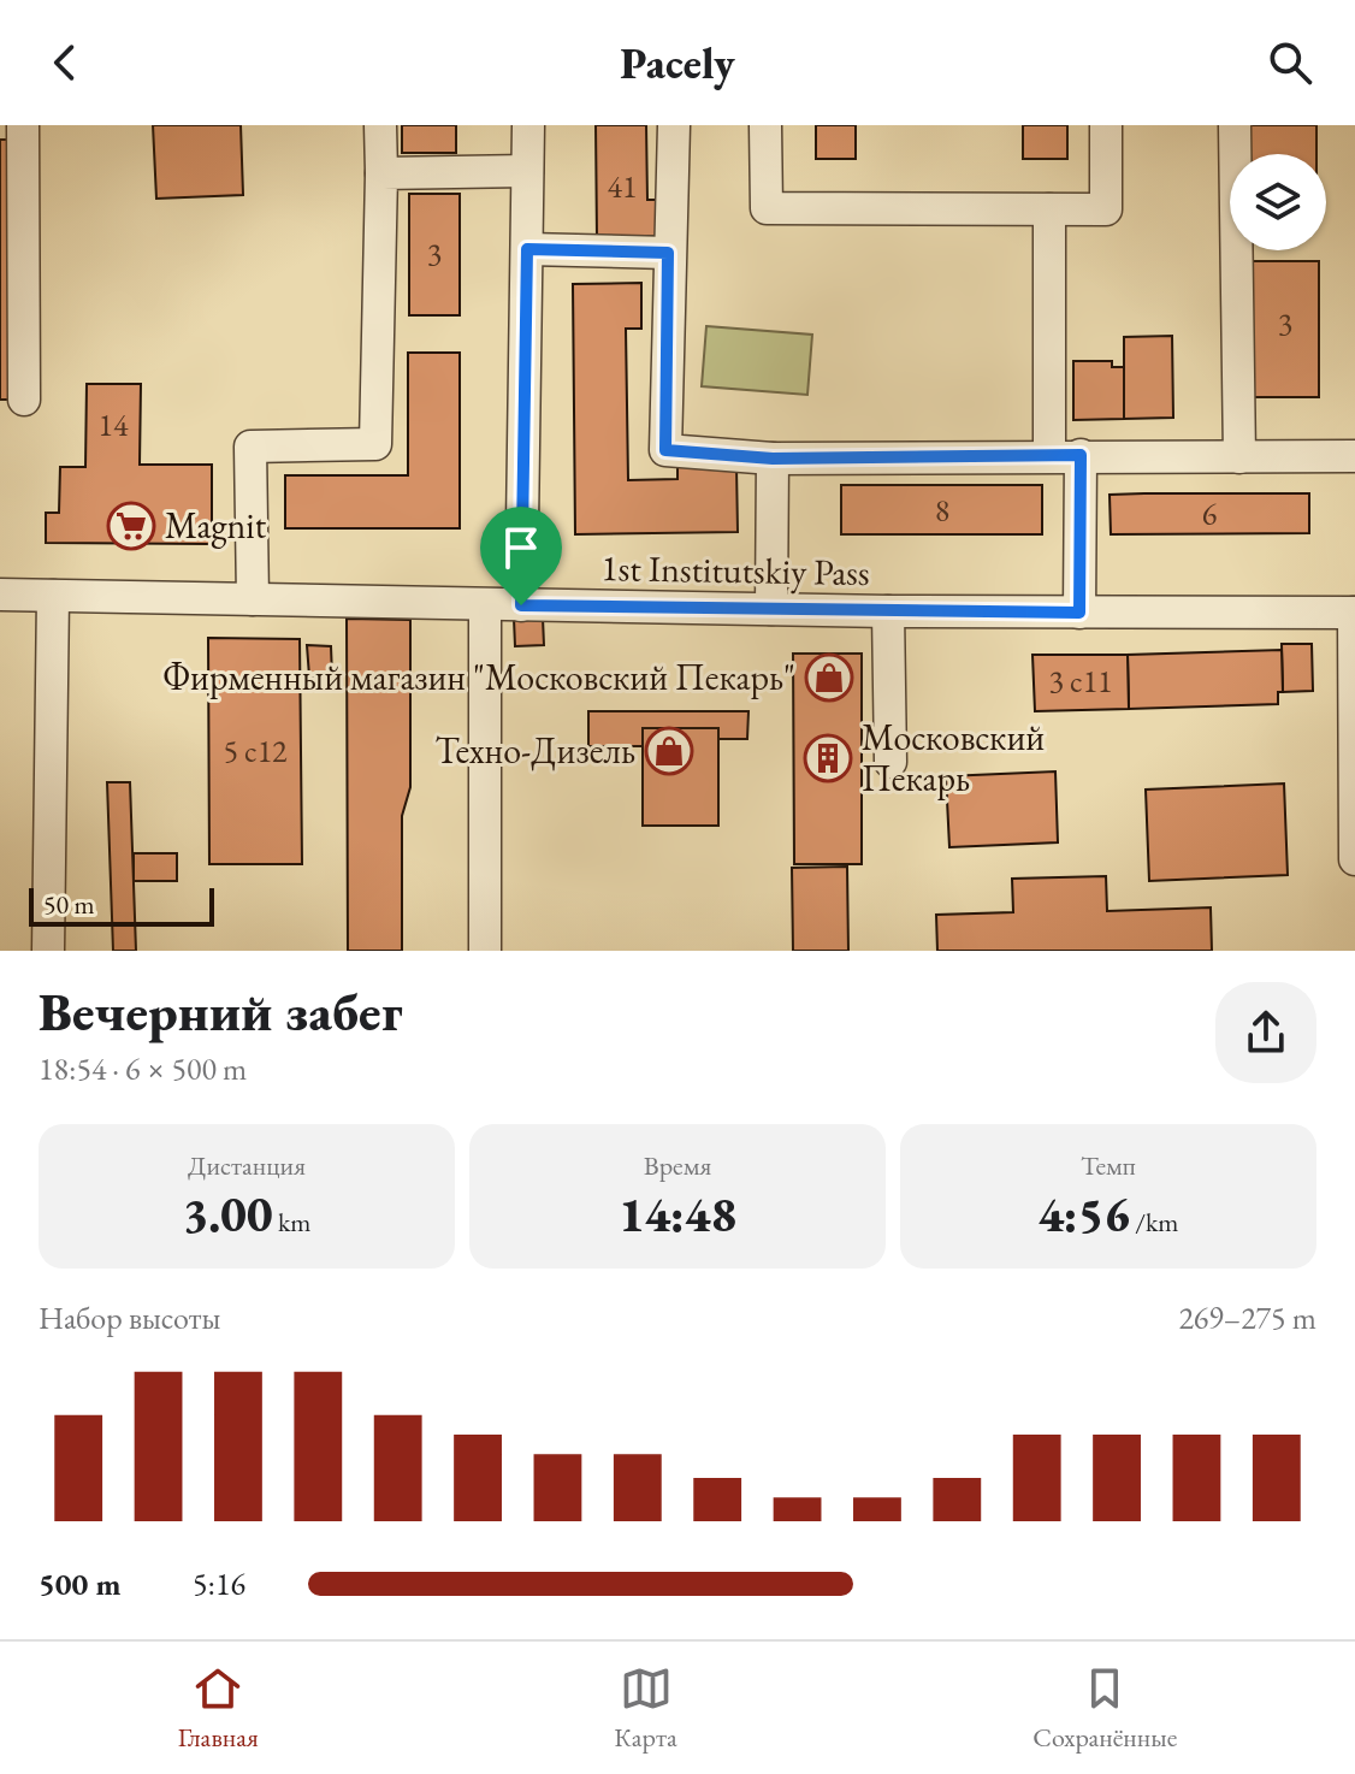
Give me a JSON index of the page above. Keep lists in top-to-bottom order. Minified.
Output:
{"streets":{"street":["1st Institutskiy Pass"]},"places":{"supermarket":["Magnit"],"shop":["Фирменный магазин \"Московский Пекарь\"","Техно-Дизель"],"building":["Московский Пекарь"]},"house_numbers":["41","3","3","14","8","6","3 с11","5 с12"],"scale_bar":"50 m","page":{"header":"Pacely","scale":"50 m","heading":["Вечерний забег","18:54 · 6 × 500 m"],"stats":[["Дистанция","3.00 km"],["Время","14:48"],["Темп","4:56 /km"]],"chart":["Набор высоты","269–275 m"],"list":[{"name":"500 m","note":"5:16"}],"tabs":["Главная","Карта","Сохранённые"]}}
